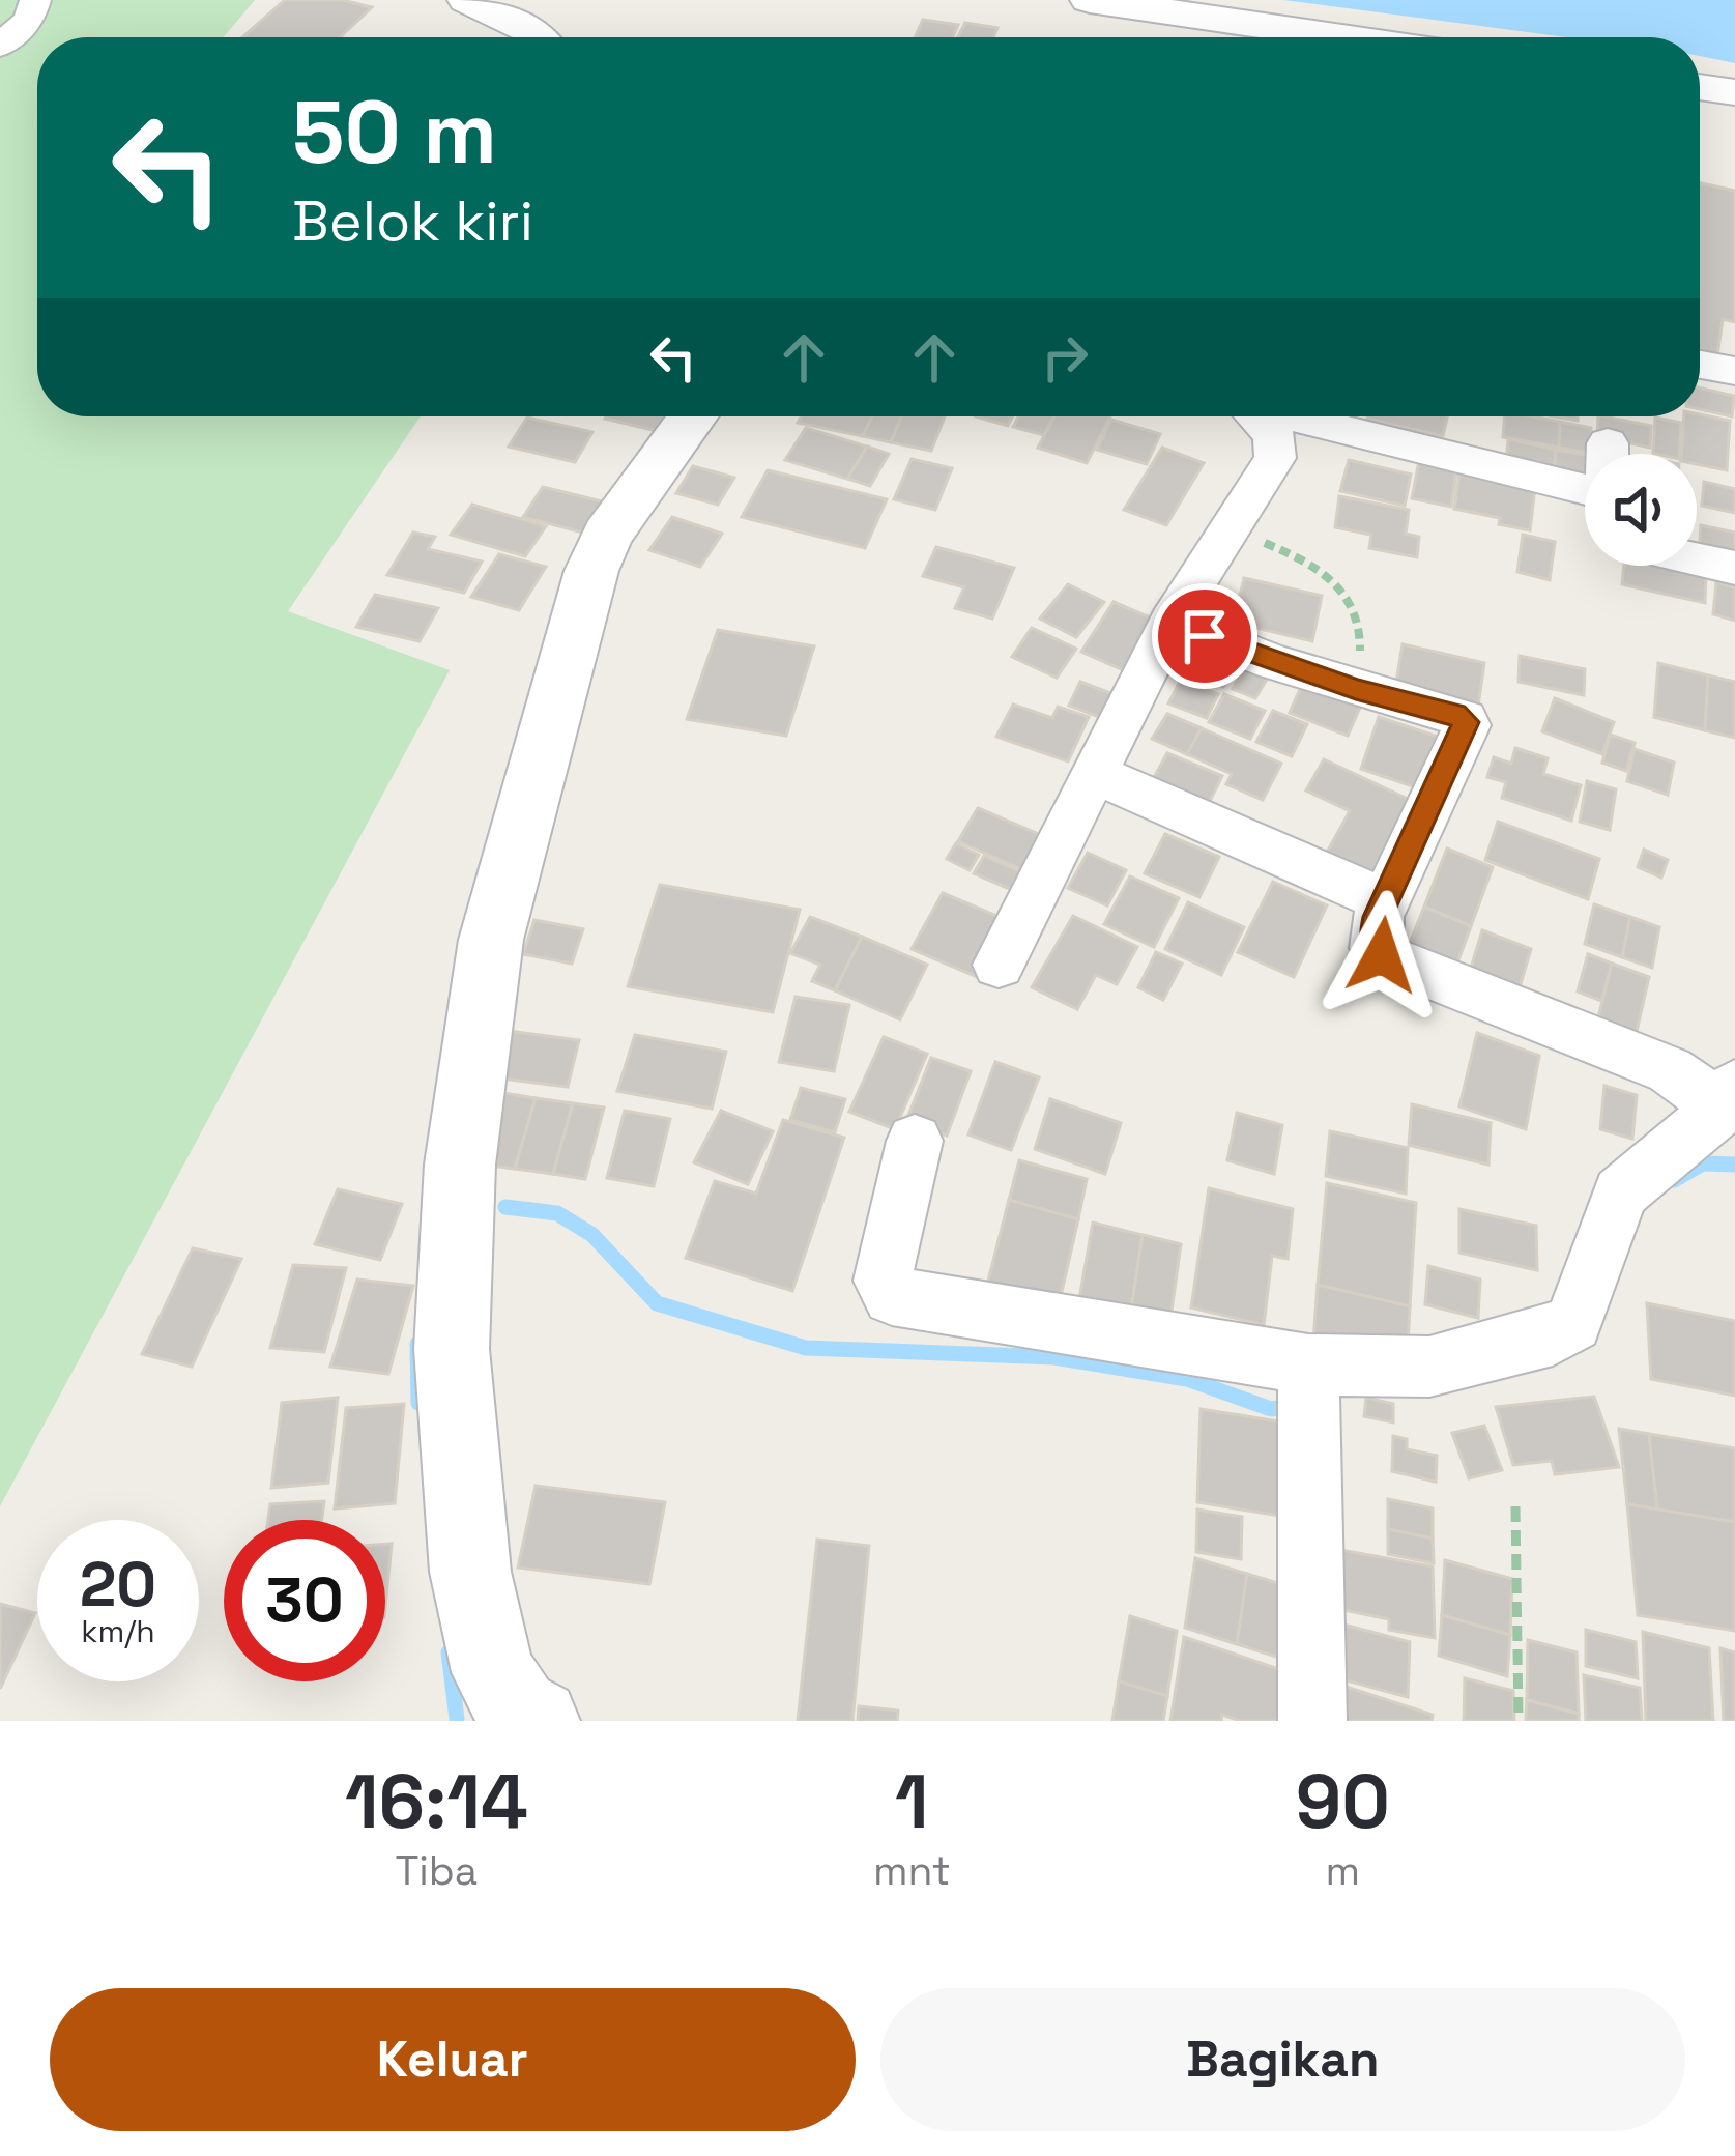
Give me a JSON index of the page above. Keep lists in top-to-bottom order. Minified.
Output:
{"page":{"turn":["50 m","Belok kiri"],"speed":"20 km/h","limit":"30","eta":["16:14","Tiba","1","mnt","90","m"],"buttons":["Keluar","Bagikan"]}}
